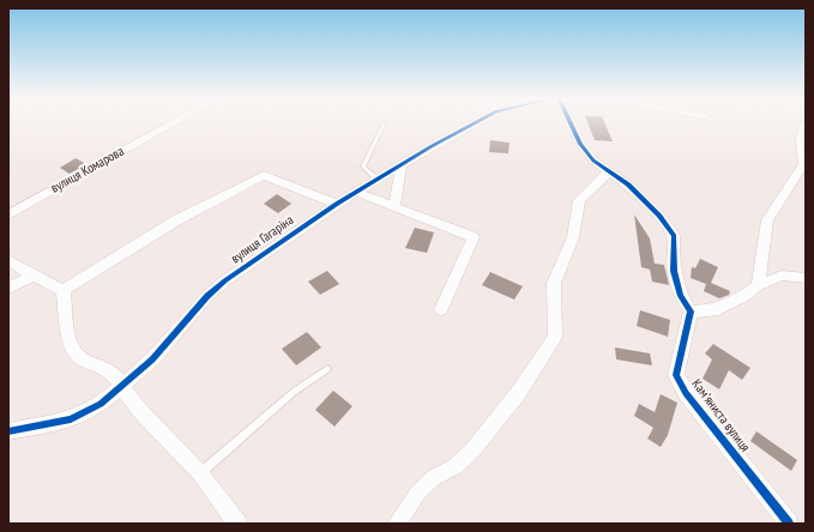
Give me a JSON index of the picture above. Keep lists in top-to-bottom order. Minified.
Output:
{"streets":{"street":["вулиця Комарова","вулиця Гагаріна","Камʼяниста вулиця"]}}
